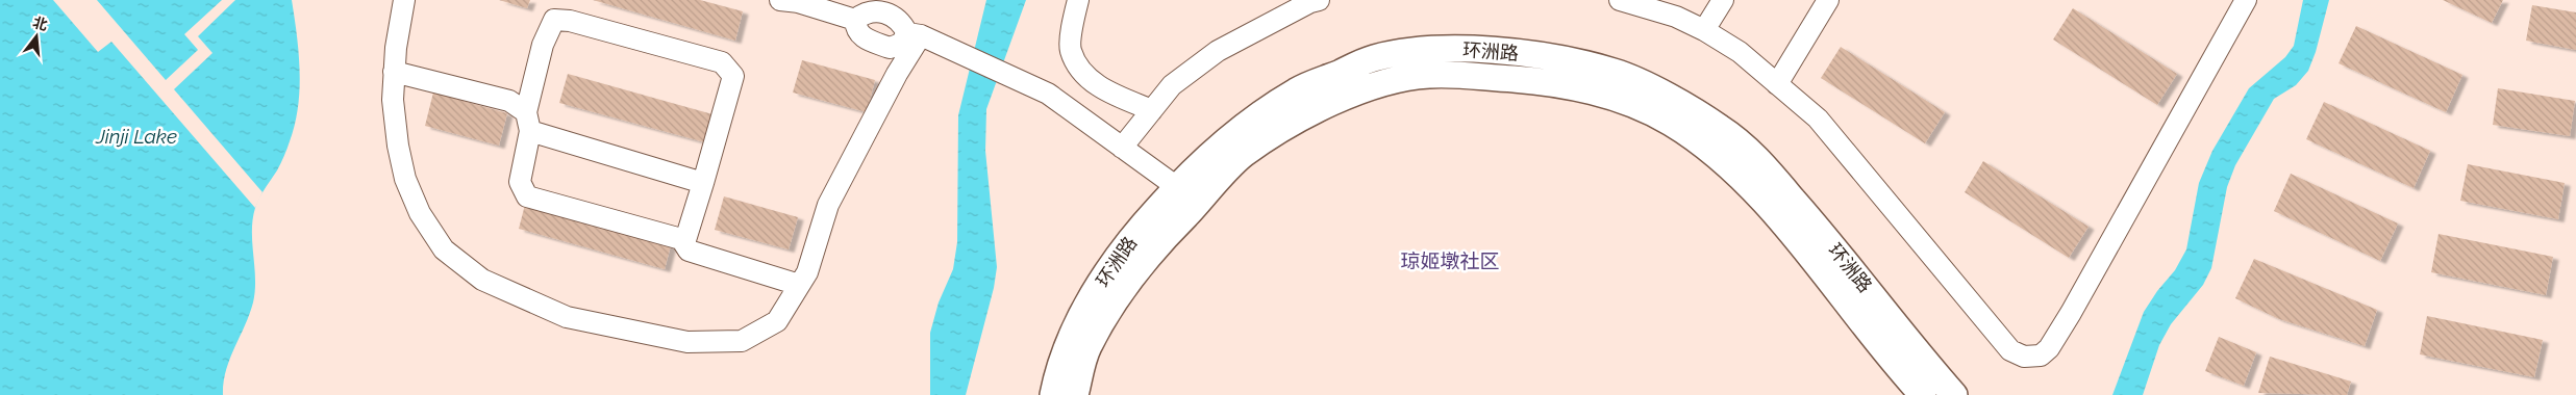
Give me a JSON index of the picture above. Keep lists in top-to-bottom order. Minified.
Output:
{"streets":{"street":["环洲路"]},"districts":["琼姬墩社区"],"water":["Jinji Lake"],"north":"top"}
